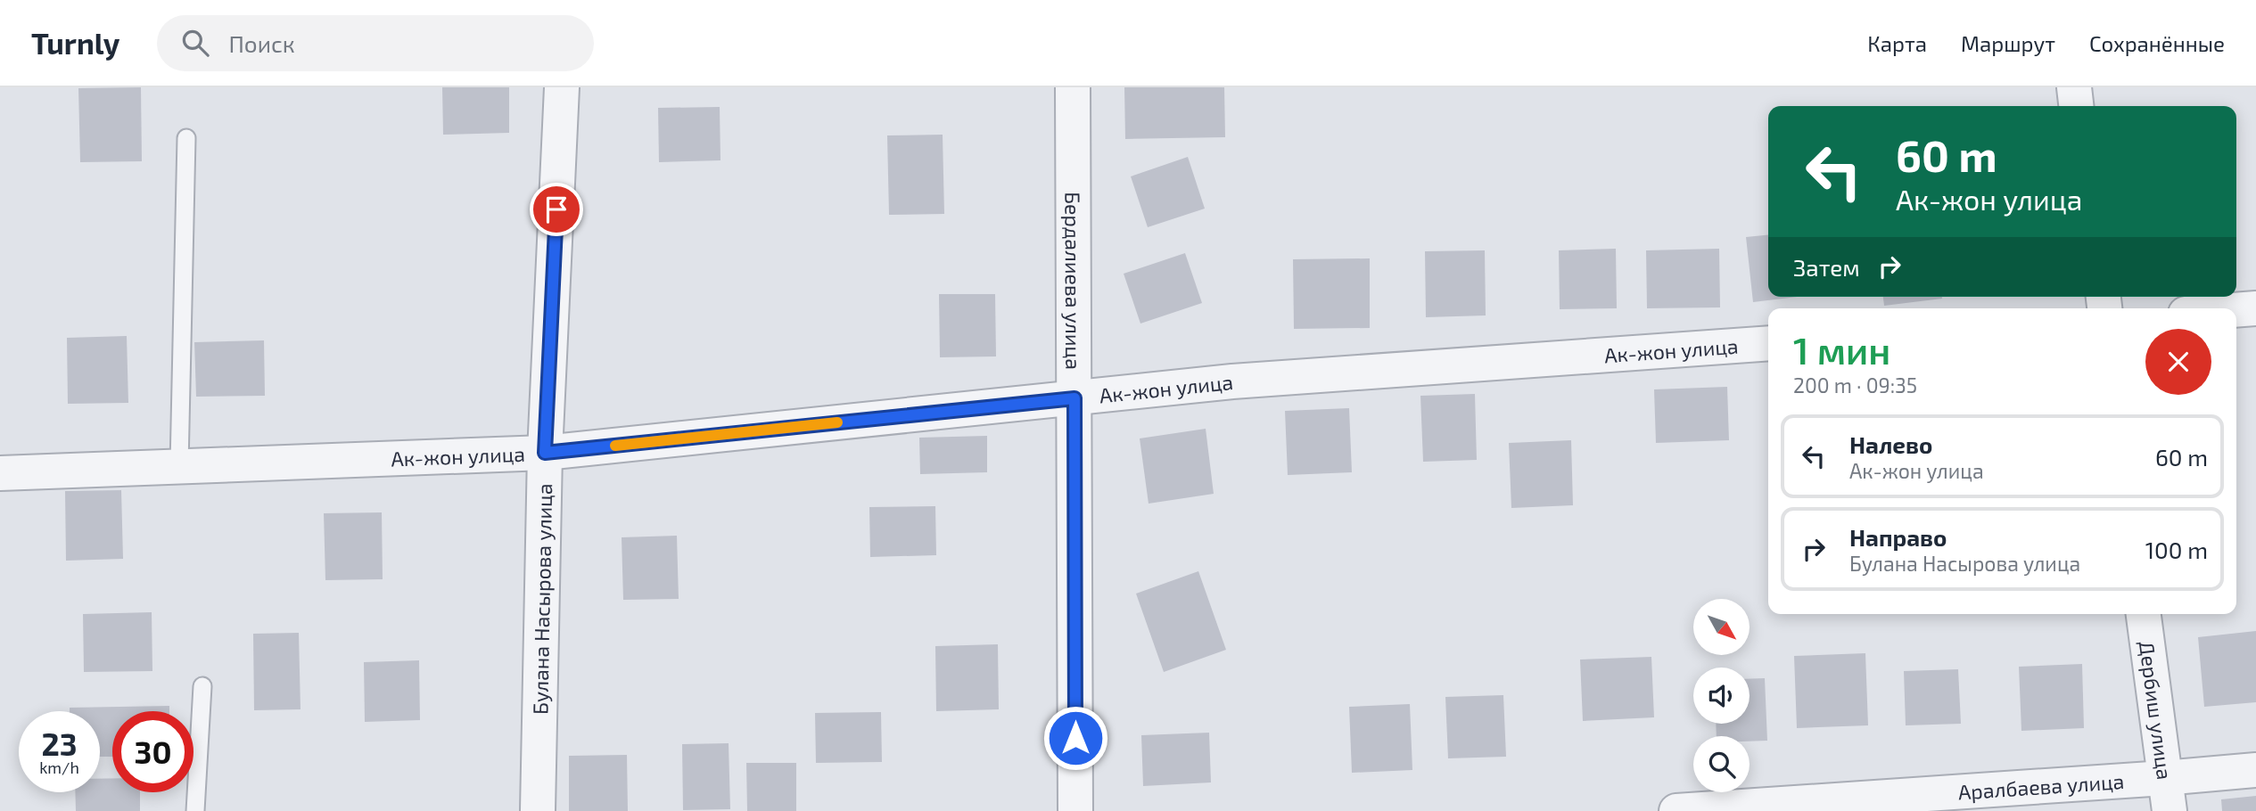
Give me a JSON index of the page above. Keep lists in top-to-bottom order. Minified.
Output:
{"streets":{"street":["Бердалиева улица","Ак-жон улица","Булана Насырова улица","Дербиш улица","Аралбаева улица"]},"crossings":[["Бердалиева улица","Ак-жон улица"],["Ак-жон улица","Булана Насырова улица"],["Дербиш улица","Аралбаева улица"]],"north":"bottom right","page":{"header":"Turnly","search":"Поиск","nav":["Карта","Маршрут","Сохранённые"],"turn":["60 m","Ак-жон улица"],"then":"Затем","heading":["1 мин","200 m · 09:35"],"list":[{"name":"Налево","note":"Ак-жон улица","value":"60 m"},{"name":"Направо","note":"Булана Насырова улица","value":"100 m"}],"speed":"23 km/h","limit":"30"}}
